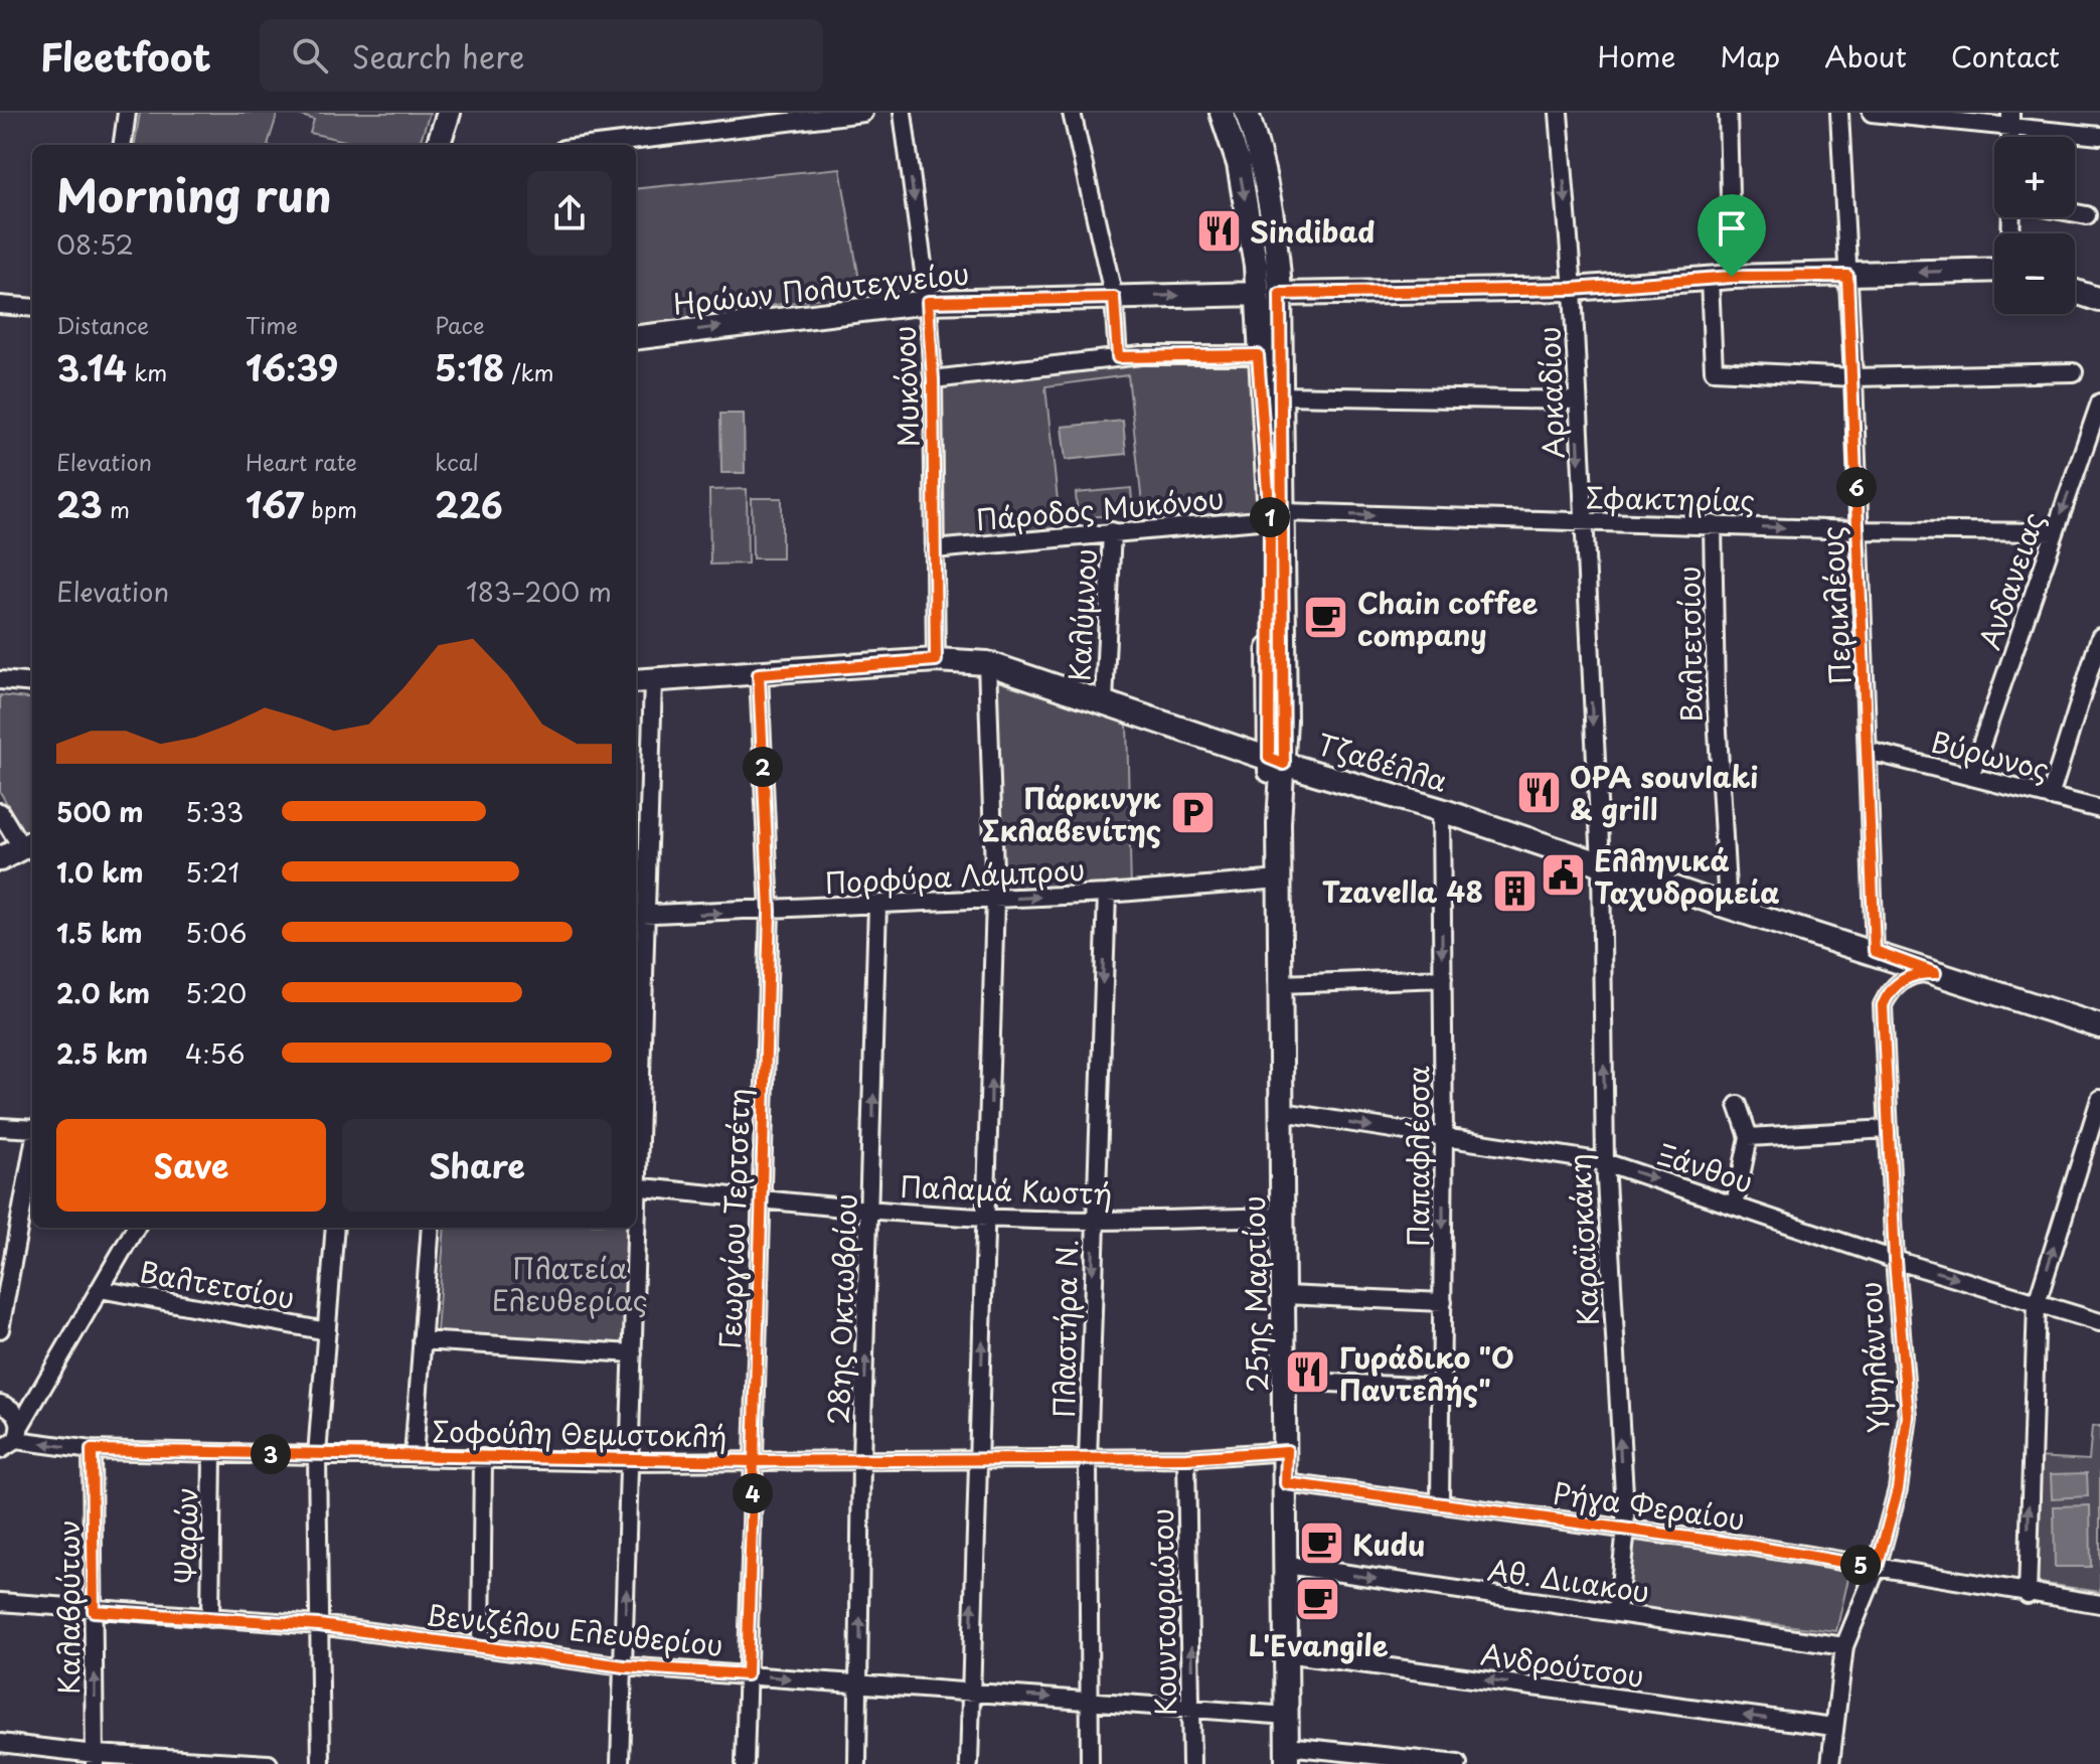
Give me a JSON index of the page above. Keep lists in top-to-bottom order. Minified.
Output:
{"streets":{"street":["Ηρώων Πολυτεχνείου","Μυκόνου","Αρκαδίου","Σφακτηρίας","Πάροδος Μυκόνου","Ανδανειας","Περικλέους","Καλύμνου","Βαλτετσίου","Βύρωνος","Τζαβέλλα","Πορφύρα Λάμπρου","Παπαφλέσσα","Ξάνθου","Παλαμά Κωστή","Γεωργίου Τερτσέτη","Καραϊσκάκη","25ης Μαρτίου","28ης Οκτωβρίου","Πλαστήρα Ν.","Υψηλάντου","Σοφούλη Θεμιστοκλή","Ρήγα Φεραίου","Ψαρών","Αθ. Διιακου","Καλαβρύτων","Κουντουριώτου","Βενιζέλου Ελευθερίου","Ανδρούτσου"]},"crossings":[["Ηρώων Πολυτεχνείου","Μυκόνου"],["Μυκόνου","Πάροδος Μυκόνου"],["Μυκόνου","Τζαβέλλα"],["Αρκαδίου","Σφακτηρίας"],["Αρκαδίου","Τζαβέλλα"],["Αρκαδίου","Καραϊσκάκη"],["Σφακτηρίας","Πάροδος Μυκόνου"],["Σφακτηρίας","Ανδανειας"],["Σφακτηρίας","Περικλέους"],["Σφακτηρίας","Βαλτετσίου"],["Σφακτηρίας","25ης Μαρτίου"],["Πάροδος Μυκόνου","Καλύμνου"],["Πάροδος Μυκόνου","25ης Μαρτίου"],["Ανδανειας","Βύρωνος"],["Περικλέους","Βύρωνος"],["Περικλέους","Τζαβέλλα"],["Καλύμνου","Τζαβέλλα"],["Βαλτετσίου","Τζαβέλλα"],["Τζαβέλλα","Παπαφλέσσα"],["Τζαβέλλα","Γεωργίου Τερτσέτη"],["Τζαβέλλα","Καραϊσκάκη"],["Τζαβέλλα","25ης Μαρτίου"],["Τζαβέλλα","Υψηλάντου"],["Πορφύρα Λάμπρου","Γεωργίου Τερτσέτη"],["Πορφύρα Λάμπρου","25ης Μαρτίου"],["Πορφύρα Λάμπρου","28ης Οκτωβρίου"],["Πορφύρα Λάμπρου","Πλαστήρα Ν."],["Παπαφλέσσα","Ξάνθου"],["Παπαφλέσσα","Ρήγα Φεραίου"],["Ξάνθου","Καραϊσκάκη"],["Ξάνθου","25ης Μαρτίου"],["Ξάνθου","Υψηλάντου"],["Παλαμά Κωστή","Γεωργίου Τερτσέτη"],["Παλαμά Κωστή","25ης Μαρτίου"],["Παλαμά Κωστή","28ης Οκτωβρίου"],["Παλαμά Κωστή","Πλαστήρα Ν."],["Γεωργίου Τερτσέτη","Σοφούλη Θεμιστοκλή"],["Γεωργίου Τερτσέτη","Βενιζέλου Ελευθερίου"],["Καραϊσκάκη","Ρήγα Φεραίου"],["Καραϊσκάκη","Αθ. Διιακου"],["25ης Μαρτίου","Σοφούλη Θεμιστοκλή"],["25ης Μαρτίου","Ρήγα Φεραίου"],["25ης Μαρτίου","Αθ. Διιακου"],["25ης Μαρτίου","Βενιζέλου Ελευθερίου"],["25ης Μαρτίου","Ανδρούτσου"],["28ης Οκτωβρίου","Σοφούλη Θεμιστοκλή"],["28ης Οκτωβρίου","Βενιζέλου Ελευθερίου"],["Πλαστήρα Ν.","Σοφούλη Θεμιστοκλή"],["Πλαστήρα Ν.","Βενιζέλου Ελευθερίου"],["Υψηλάντου","Ρήγα Φεραίου"],["Υψηλάντου","Αθ. Διιακου"],["Υψηλάντου","Ανδρούτσου"],["Σοφούλη Θεμιστοκλή","Ψαρών"],["Σοφούλη Θεμιστοκλή","Καλαβρύτων"],["Σοφούλη Θεμιστοκλή","Κουντουριώτου"],["Ψαρών","Βενιζέλου Ελευθερίου"],["Καλαβρύτων","Βενιζέλου Ελευθερίου"],["Κουντουριώτου","Βενιζέλου Ελευθερίου"]],"one_way":["Αρκαδίου","Πορφύρα Λάμπρου","Παπαφλέσσα","Ξάνθου","Καραϊσκάκη","Αθ. Διιακου","Καλαβρύτων","Κουντουριώτου"],"parks":["Πλατεία Ελευθερίας"],"places":{"restaurant":["Sindibad","OPA souvlaki & grill","Γυράδικο \"Ο Παντελής\""],"cafe":["Chain coffee company","Kudu","L'Evangile"],"parking":["Πάρκινγκ Σκλαβενίτης"],"public building":["Ελληνικά Ταχυδρομεία"],"building":["Tzavella 48"]},"page":{"header":"Fleetfoot","search":"Search here","nav":["Home","Map","About","Contact"],"map_buttons":["+","−"],"heading":["Morning run","08:52"],"stats":[["Distance","3.14 km"],["Time","16:39"],["Pace","5:18 /km"],["Elevation","23 m"],["Heart rate","167 bpm"],["kcal","226"]],"pins":["6","1","2","3","4","5"],"chart":["Elevation","183–200 m"],"list":[{"name":"500 m","note":"5:33"},{"name":"1.0 km","note":"5:21"},{"name":"1.5 km","note":"5:06"},{"name":"2.0 km","note":"5:20"},{"name":"2.5 km","note":"4:56"}],"buttons":["Save","Share"]}}
